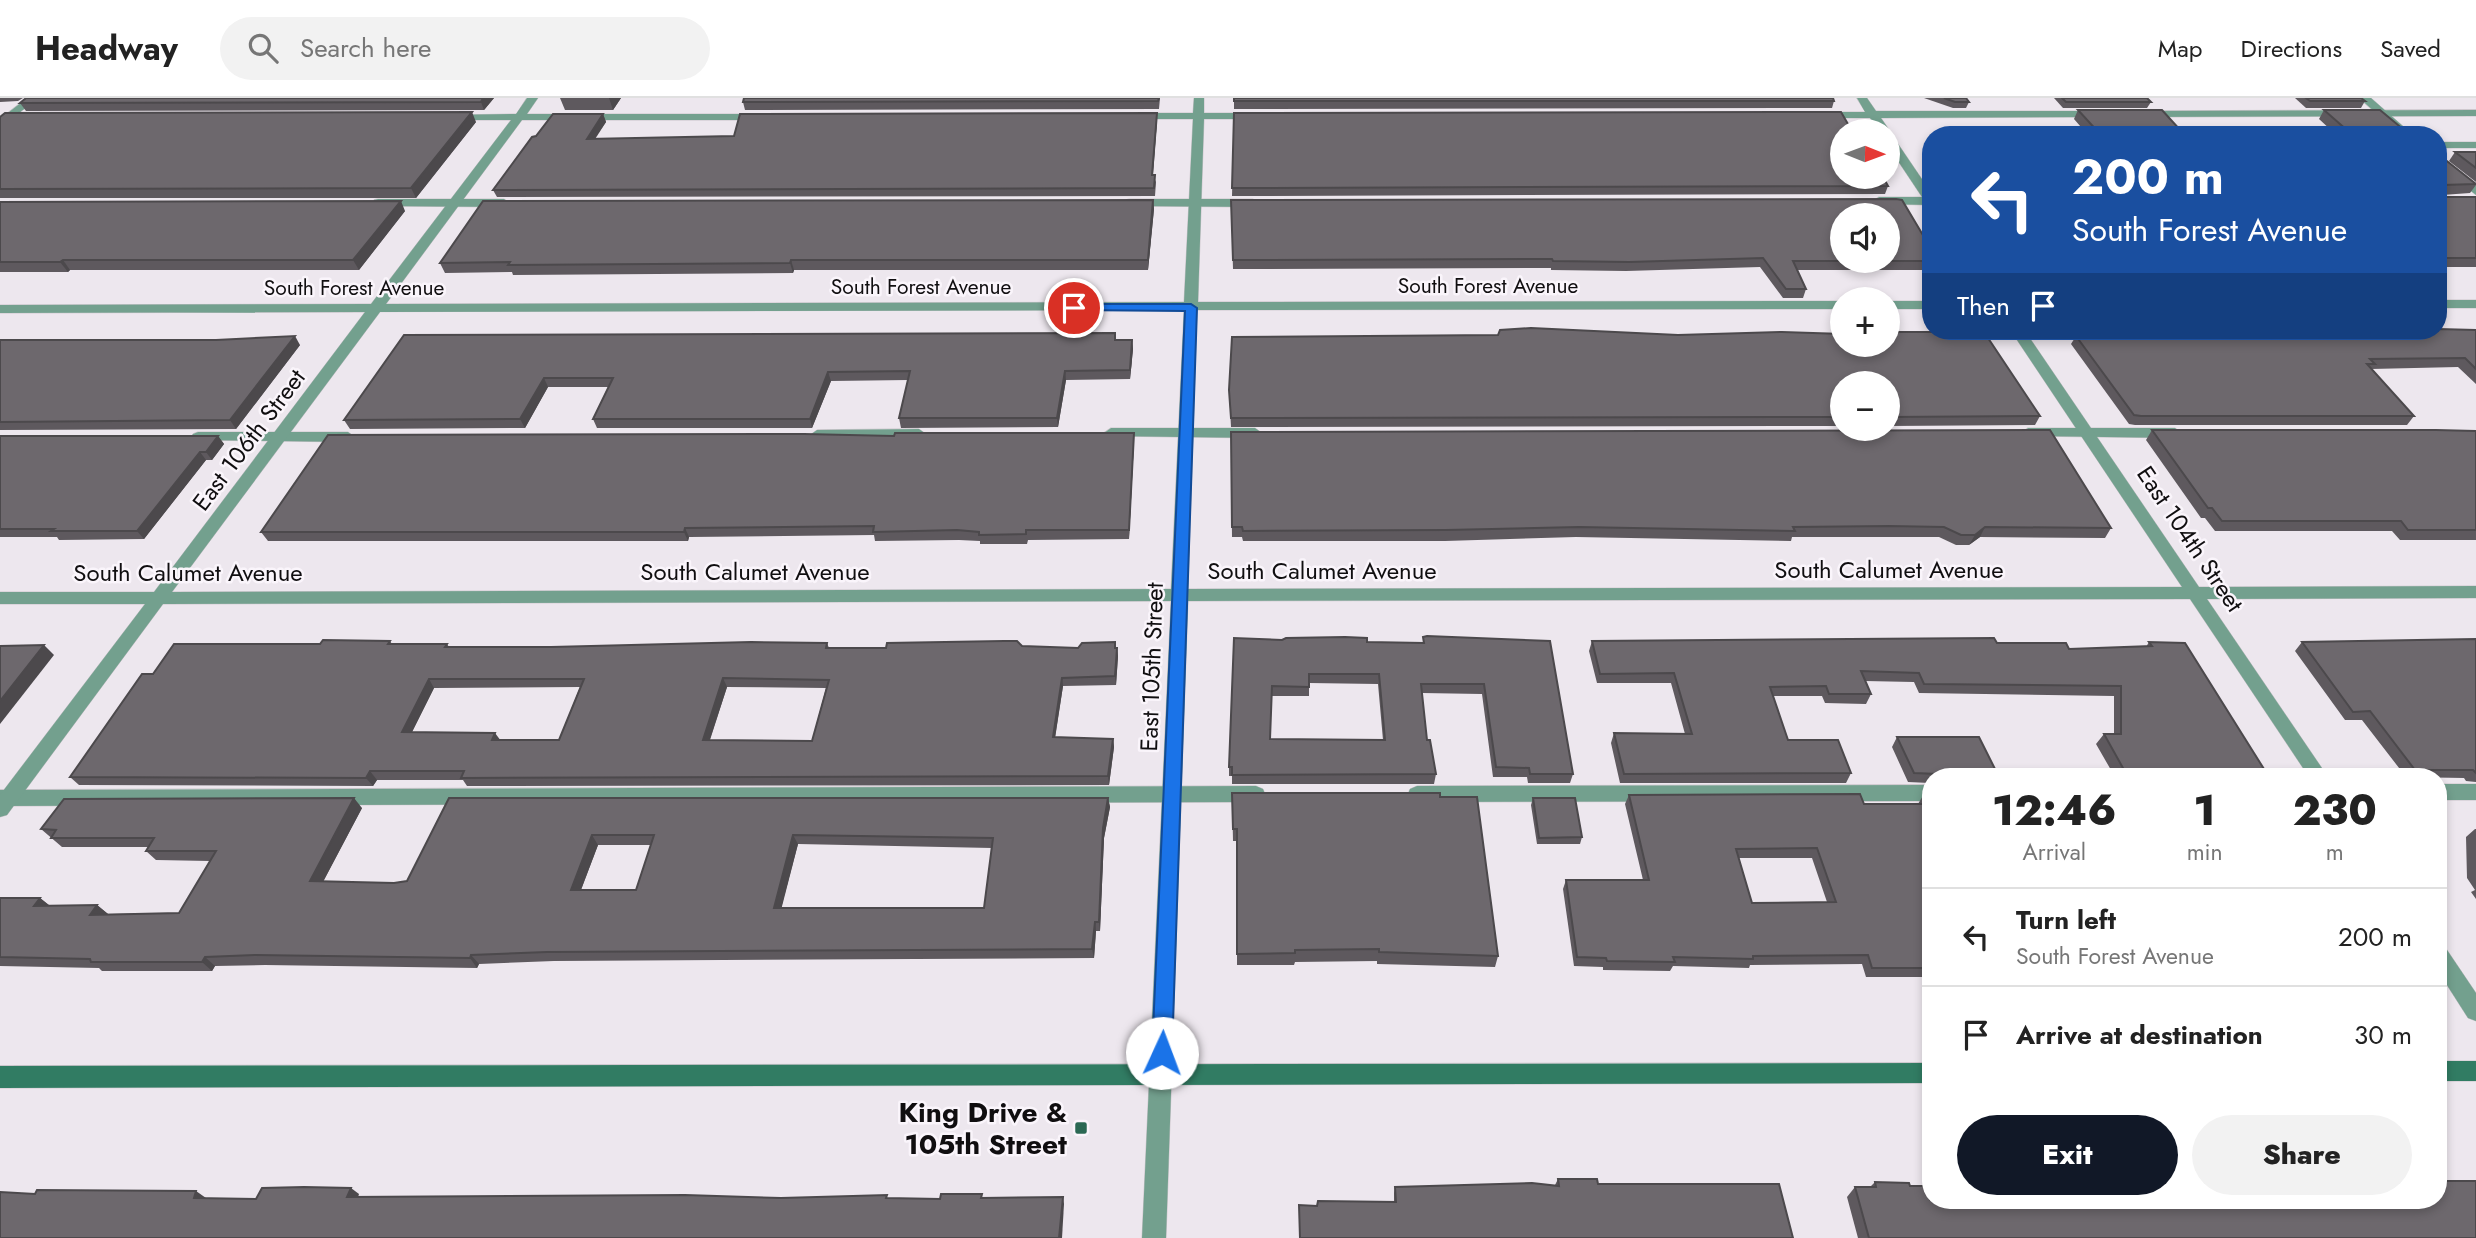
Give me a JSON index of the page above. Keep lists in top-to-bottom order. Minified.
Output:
{"streets":{"street":["South Forest Avenue","East 106th Street","East 104th Street","South Calumet Avenue","East 105th Street"]},"crossings":[["South Forest Avenue","East 106th Street"],["South Forest Avenue","East 105th Street"],["East 106th Street","South Calumet Avenue"],["East 104th Street","South Calumet Avenue"],["South Calumet Avenue","East 105th Street"]],"places":{"transit":["King Drive & 105th Street"]},"north":"right","page":{"header":"Headway","search":"Search here","nav":["Map","Directions","Saved"],"map_buttons":["+","−"],"turn":["200 m","South Forest Avenue"],"then":"Then","eta":["12:46","Arrival","1","min","230","m"],"list":[{"name":"Turn left","note":"South Forest Avenue","value":"200 m"},{"name":"Arrive at destination","value":"30 m"}],"buttons":["Exit","Share"]}}
